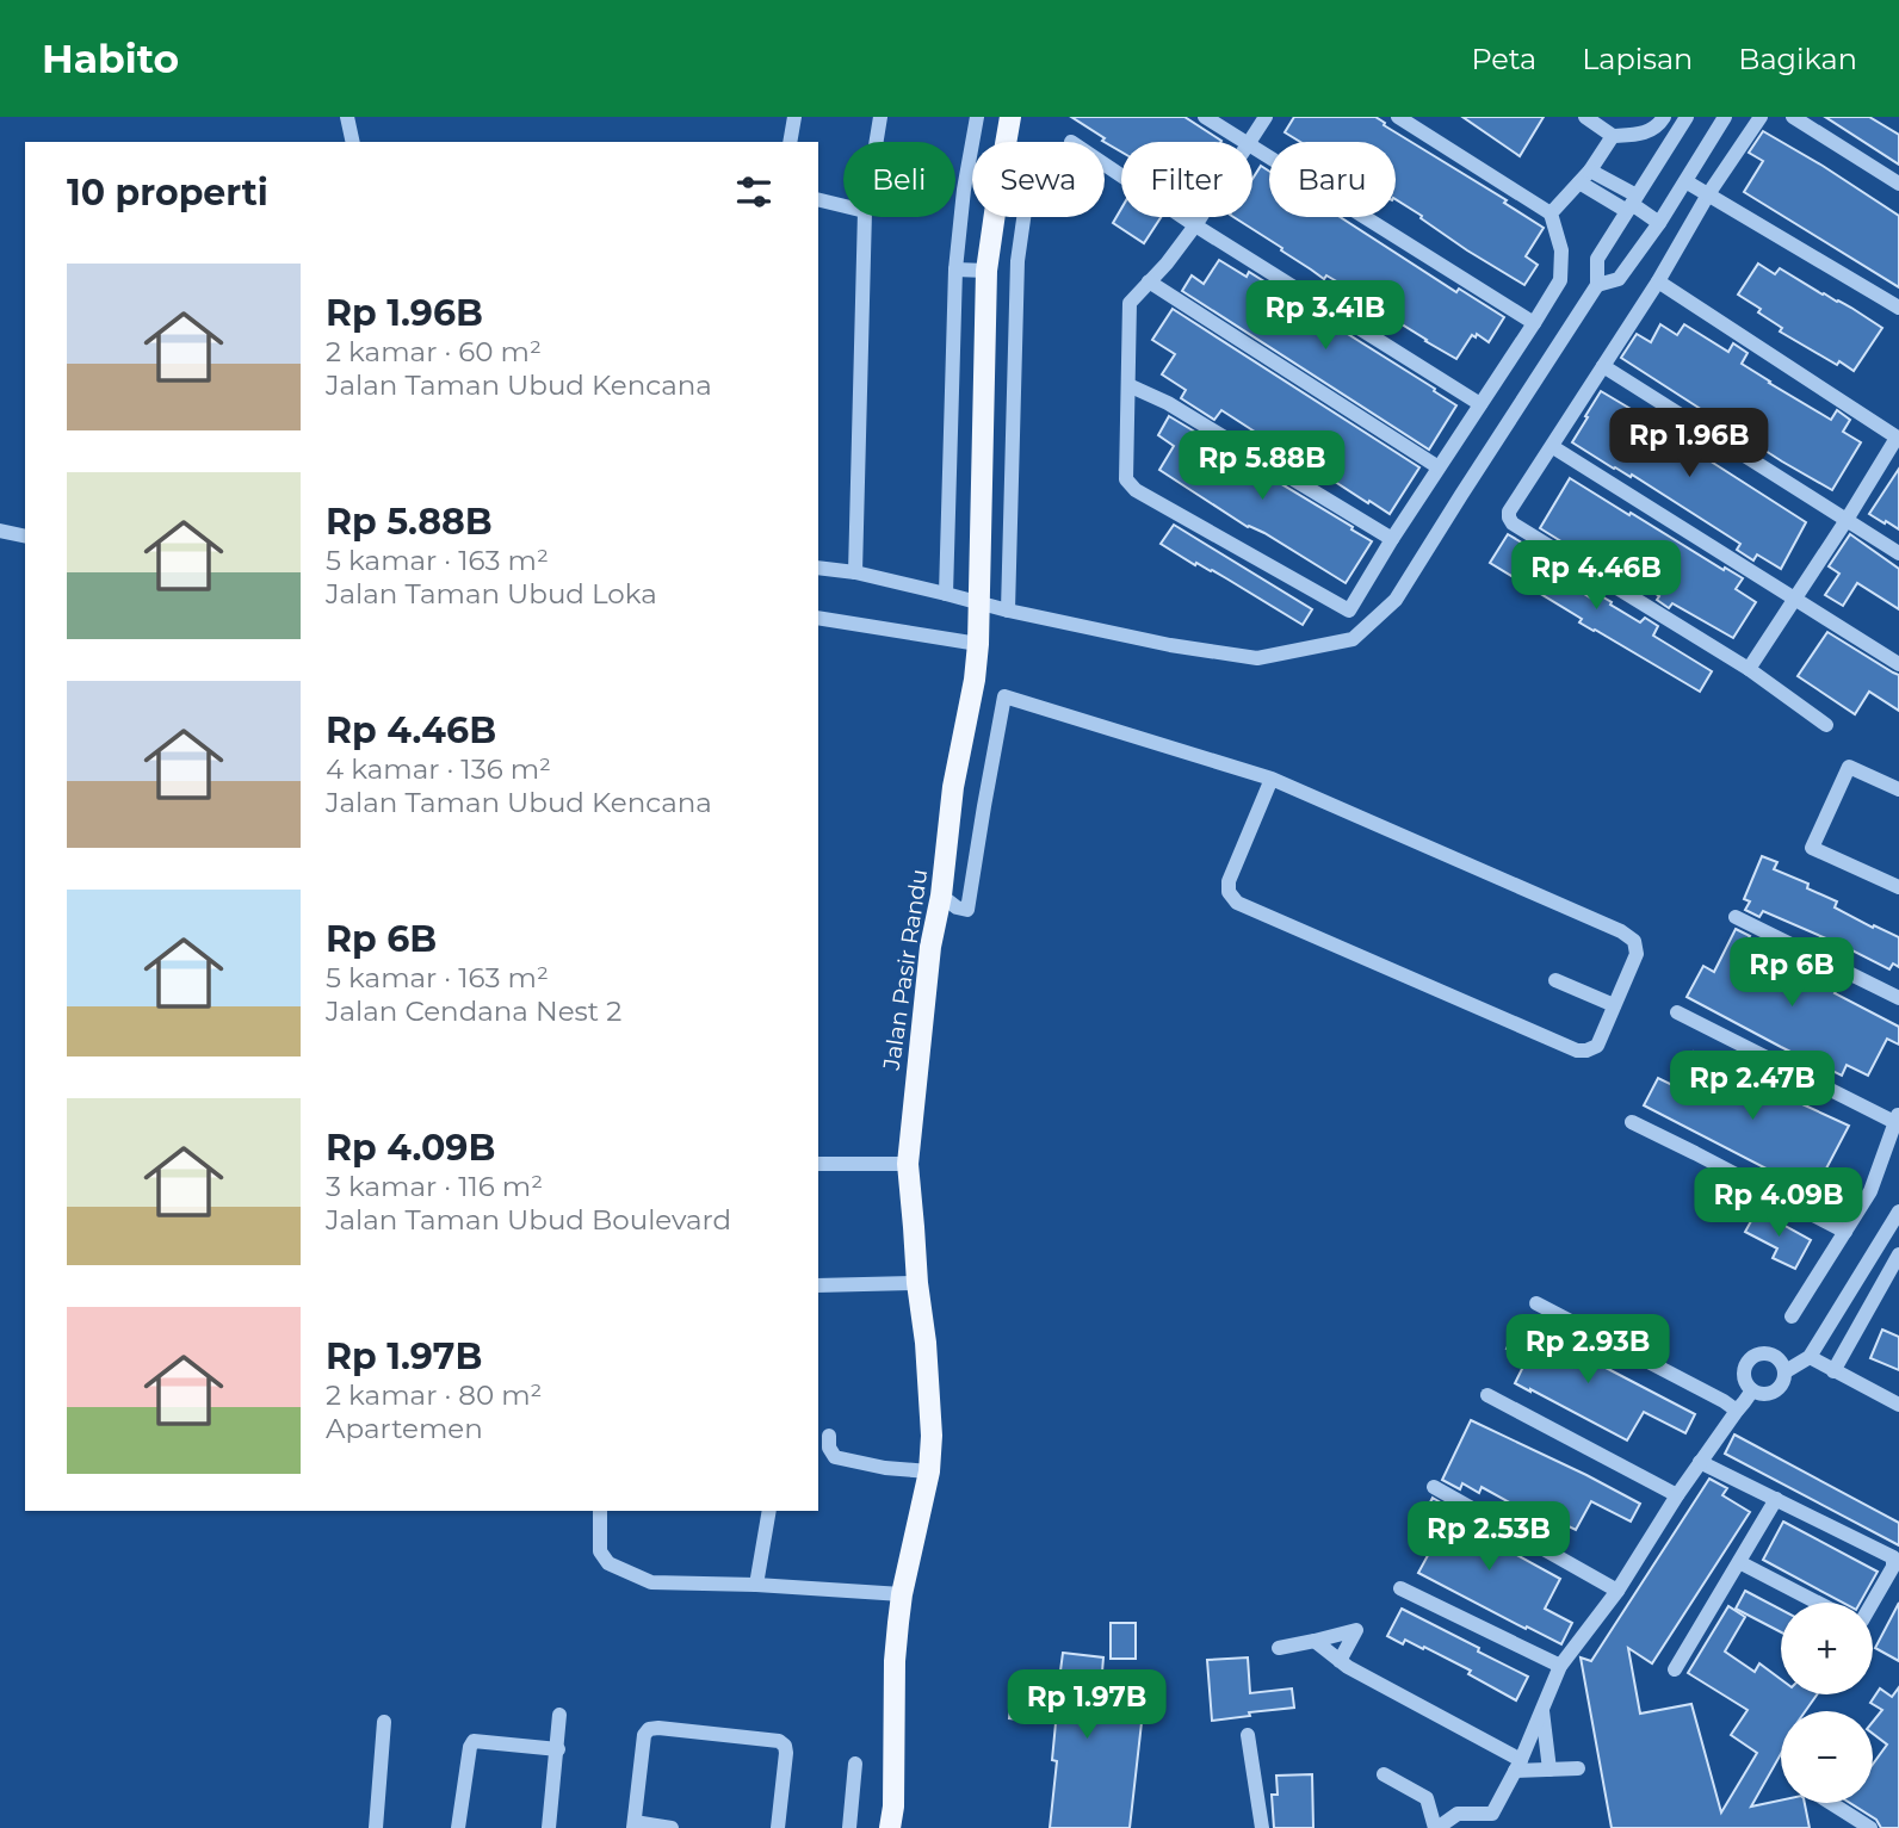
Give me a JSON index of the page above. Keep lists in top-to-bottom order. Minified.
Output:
{"streets":{"main road":["Jalan Pasir Randu"]},"page":{"header":"Habito","nav":["Peta","Lapisan","Bagikan"],"chip":["Beli","Sewa","Filter","Baru"],"heading":"10 properti","list":[{"name":"Rp 1.96B","note":"2 kamar · 60 m² · Jalan Taman Ubud Kencana"},{"name":"Rp 5.88B","note":"5 kamar · 163 m² · Jalan Taman Ubud Loka"},{"name":"Rp 4.46B","note":"4 kamar · 136 m² · Jalan Taman Ubud Kencana"},{"name":"Rp 6B","note":"5 kamar · 163 m² · Jalan Cendana Nest 2"},{"name":"Rp 4.09B","note":"3 kamar · 116 m² · Jalan Taman Ubud Boulevard"},{"name":"Rp 1.97B","note":"2 kamar · 80 m² · Apartemen"}],"price":["Rp 3.41B","Rp 1.96B","Rp 5.88B","Rp 4.46B","Rp 6B","Rp 2.47B","Rp 4.09B","Rp 2.93B","Rp 2.53B","Rp 1.97B"],"map_buttons":["+","−"]}}
